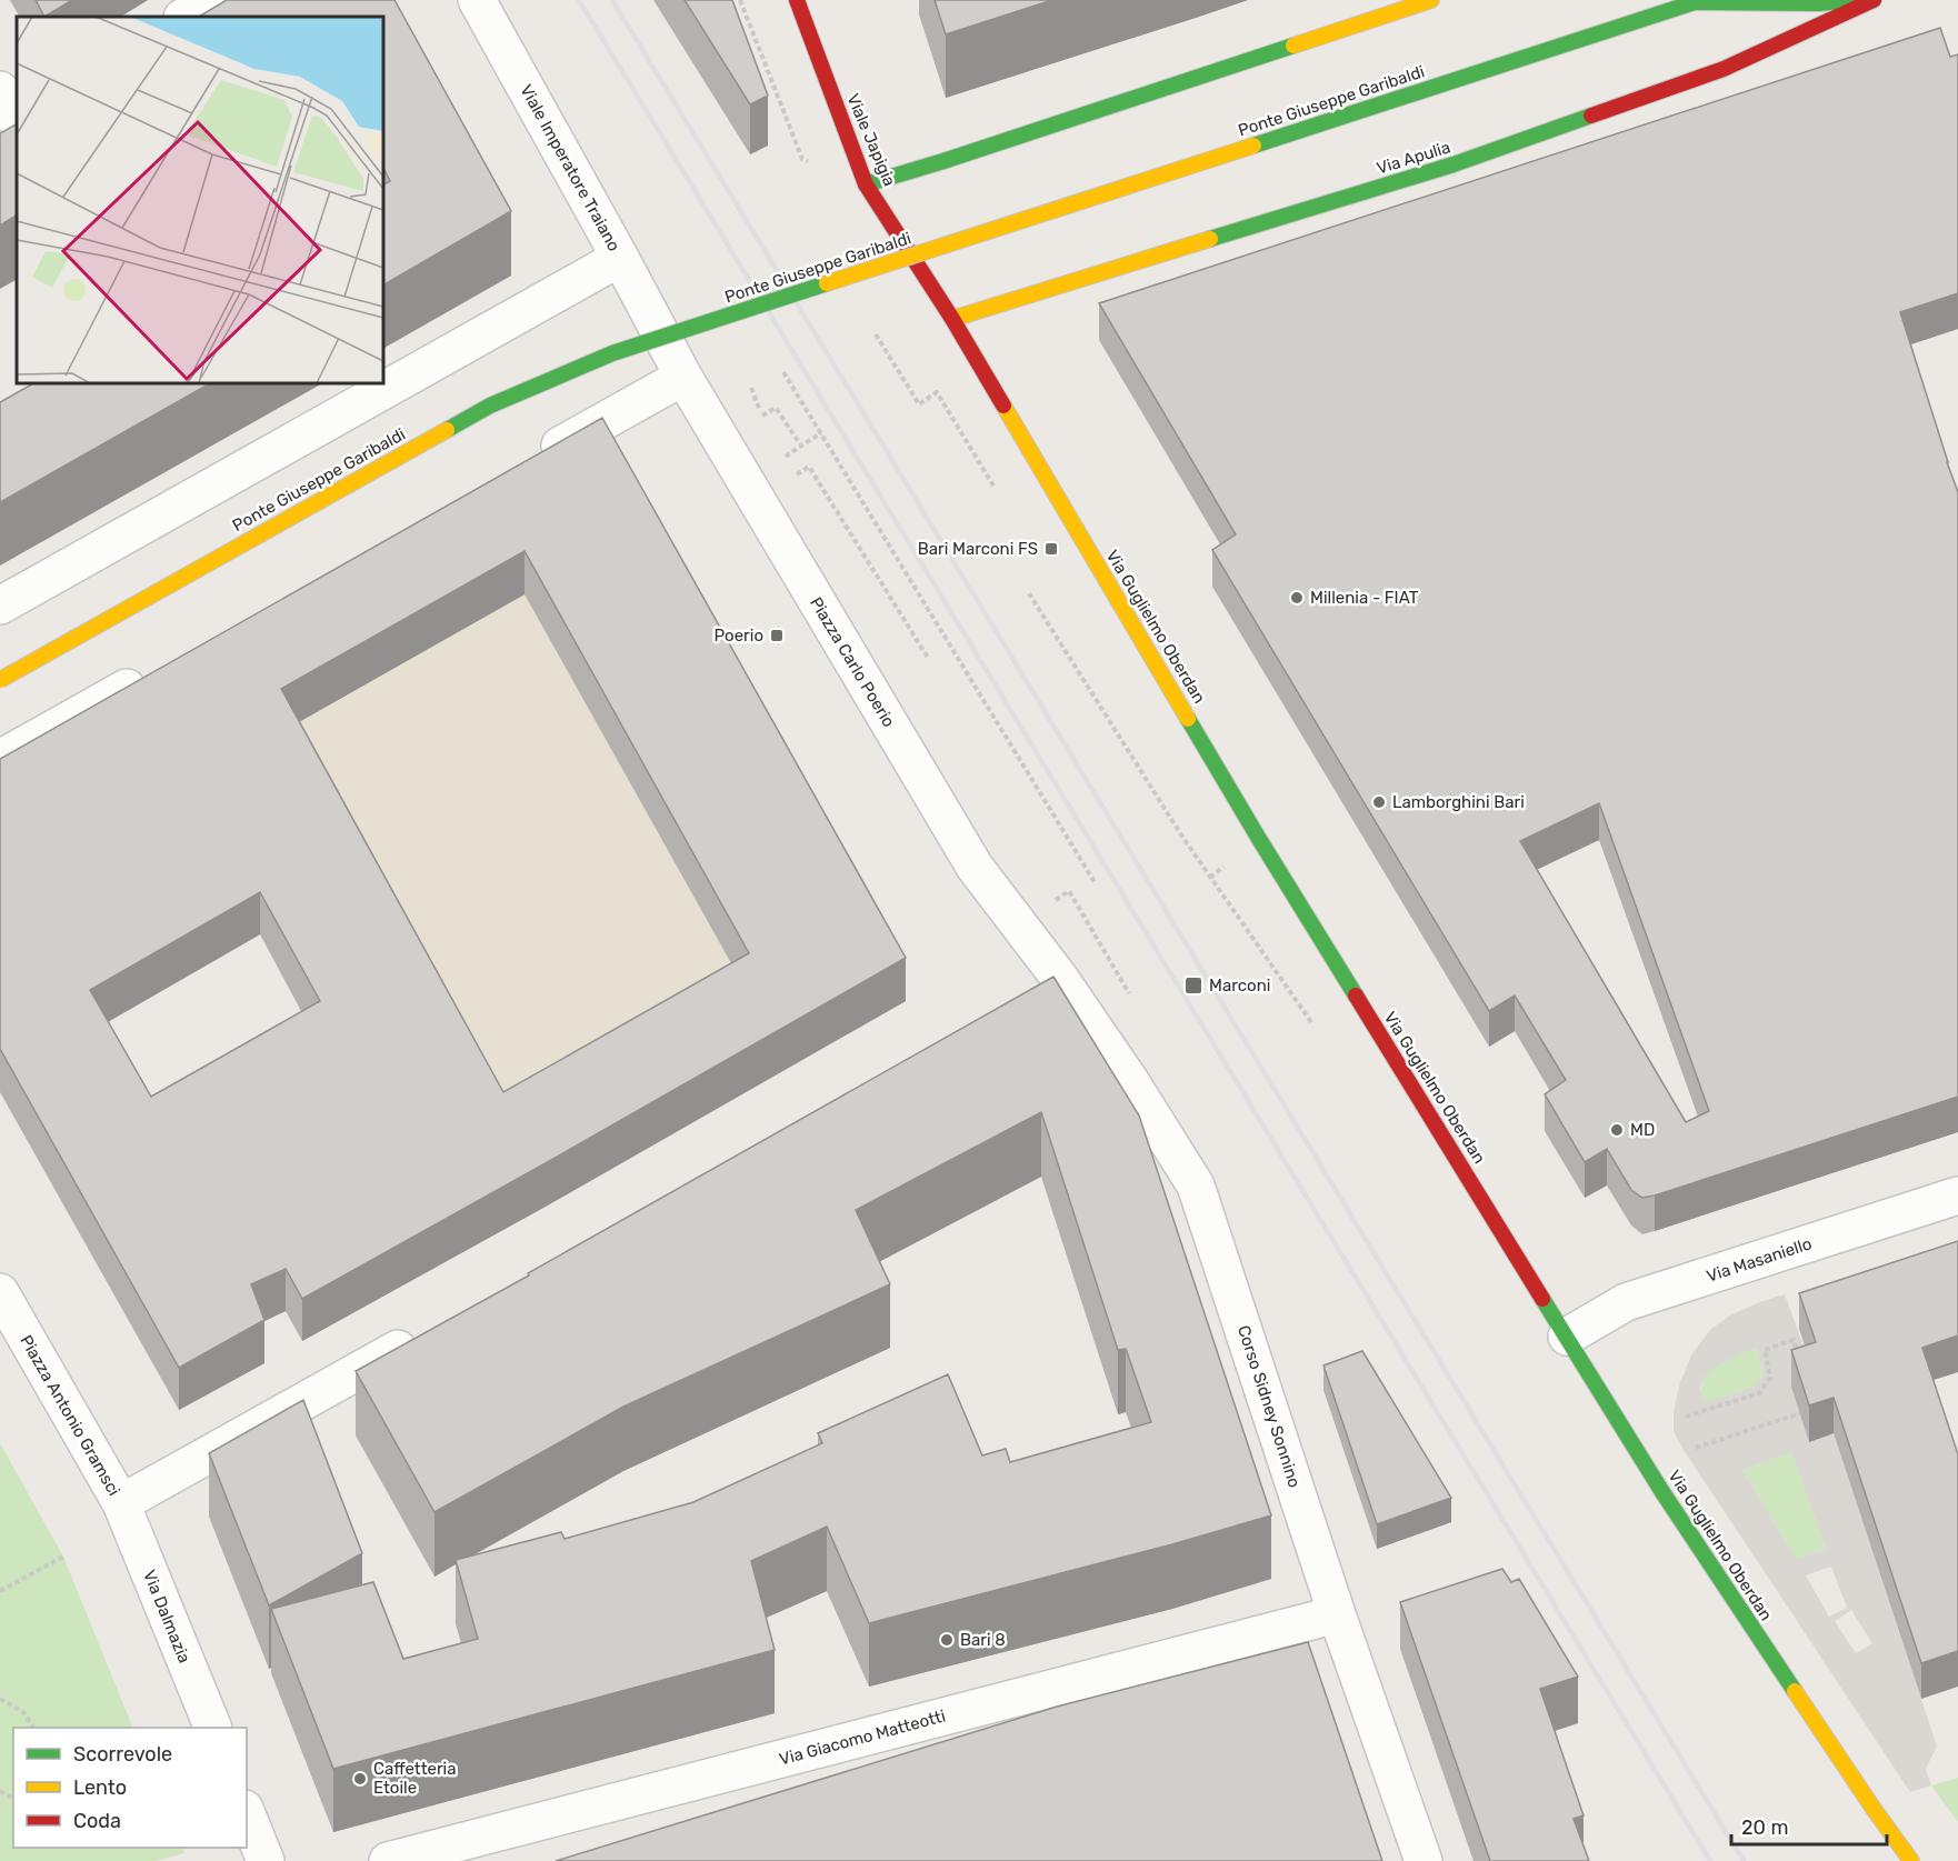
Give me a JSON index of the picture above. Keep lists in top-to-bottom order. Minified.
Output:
{"streets":{"main road":["Ponte Giuseppe Garibaldi","Viale Japigia","Via Apulia","Via Guglielmo Oberdan"],"street":["Viale Imperatore Traiano","Piazza Carlo Poerio","Via Masaniello","Corso Sidney Sonnino","Piazza Antonio Gramsci","Via Dalmazia","Via Giacomo Matteotti"]},"crossings":[["Viale Japigia","Via Apulia"],["Viale Japigia","Via Guglielmo Oberdan"],["Via Apulia","Via Guglielmo Oberdan"],["Viale Imperatore Traiano","Piazza Carlo Poerio"],["Via Guglielmo Oberdan","Via Masaniello"],["Piazza Carlo Poerio","Corso Sidney Sonnino"],["Corso Sidney Sonnino","Via Giacomo Matteotti"],["Piazza Antonio Gramsci","Via Dalmazia"]],"places":{"transit":["Bari Marconi FS","Poerio","Marconi"],"other":["Millenia - FIAT","Lamborghini Bari","MD","Bari 8","Caffetteria Etoile"]},"legend":["Scorrevole","Lento","Coda"],"scale_bar":"20 m"}
